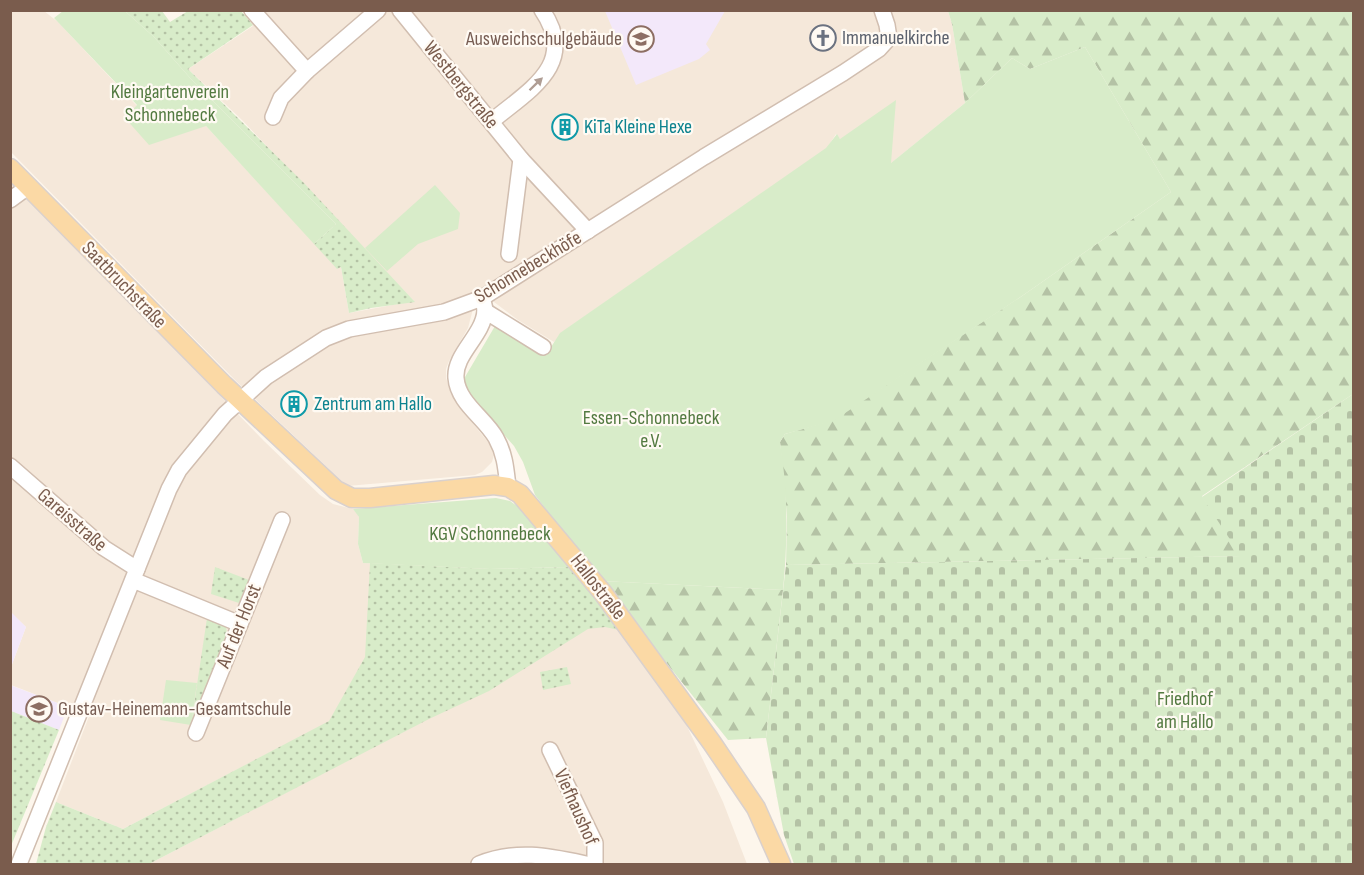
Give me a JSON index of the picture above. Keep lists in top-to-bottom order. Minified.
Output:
{"streets":{"main road":["Saatbruchstraße","Hallostraße"],"street":["Westbergstraße","Schonnebeckhöfe","Gareisstraße","Auf der Horst","Viefhaushof"]},"crossings":[["Westbergstraße","Schonnebeckhöfe"],["Schonnebeckhöfe","Saatbruchstraße"],["Schonnebeckhöfe","Gareisstraße"]],"parks":["Kleingartenverein Schonnebeck","Essen-Schonnebeck e.V.","KGV Schonnebeck","Friedhof am Hallo"],"places":{"church":["Immanuelkirche"],"school or university":["Ausweichschulgebäude","Gustav-Heinemann-Gesamtschule"],"building":["KiTa Kleine Hexe","Zentrum am Hallo"]}}
